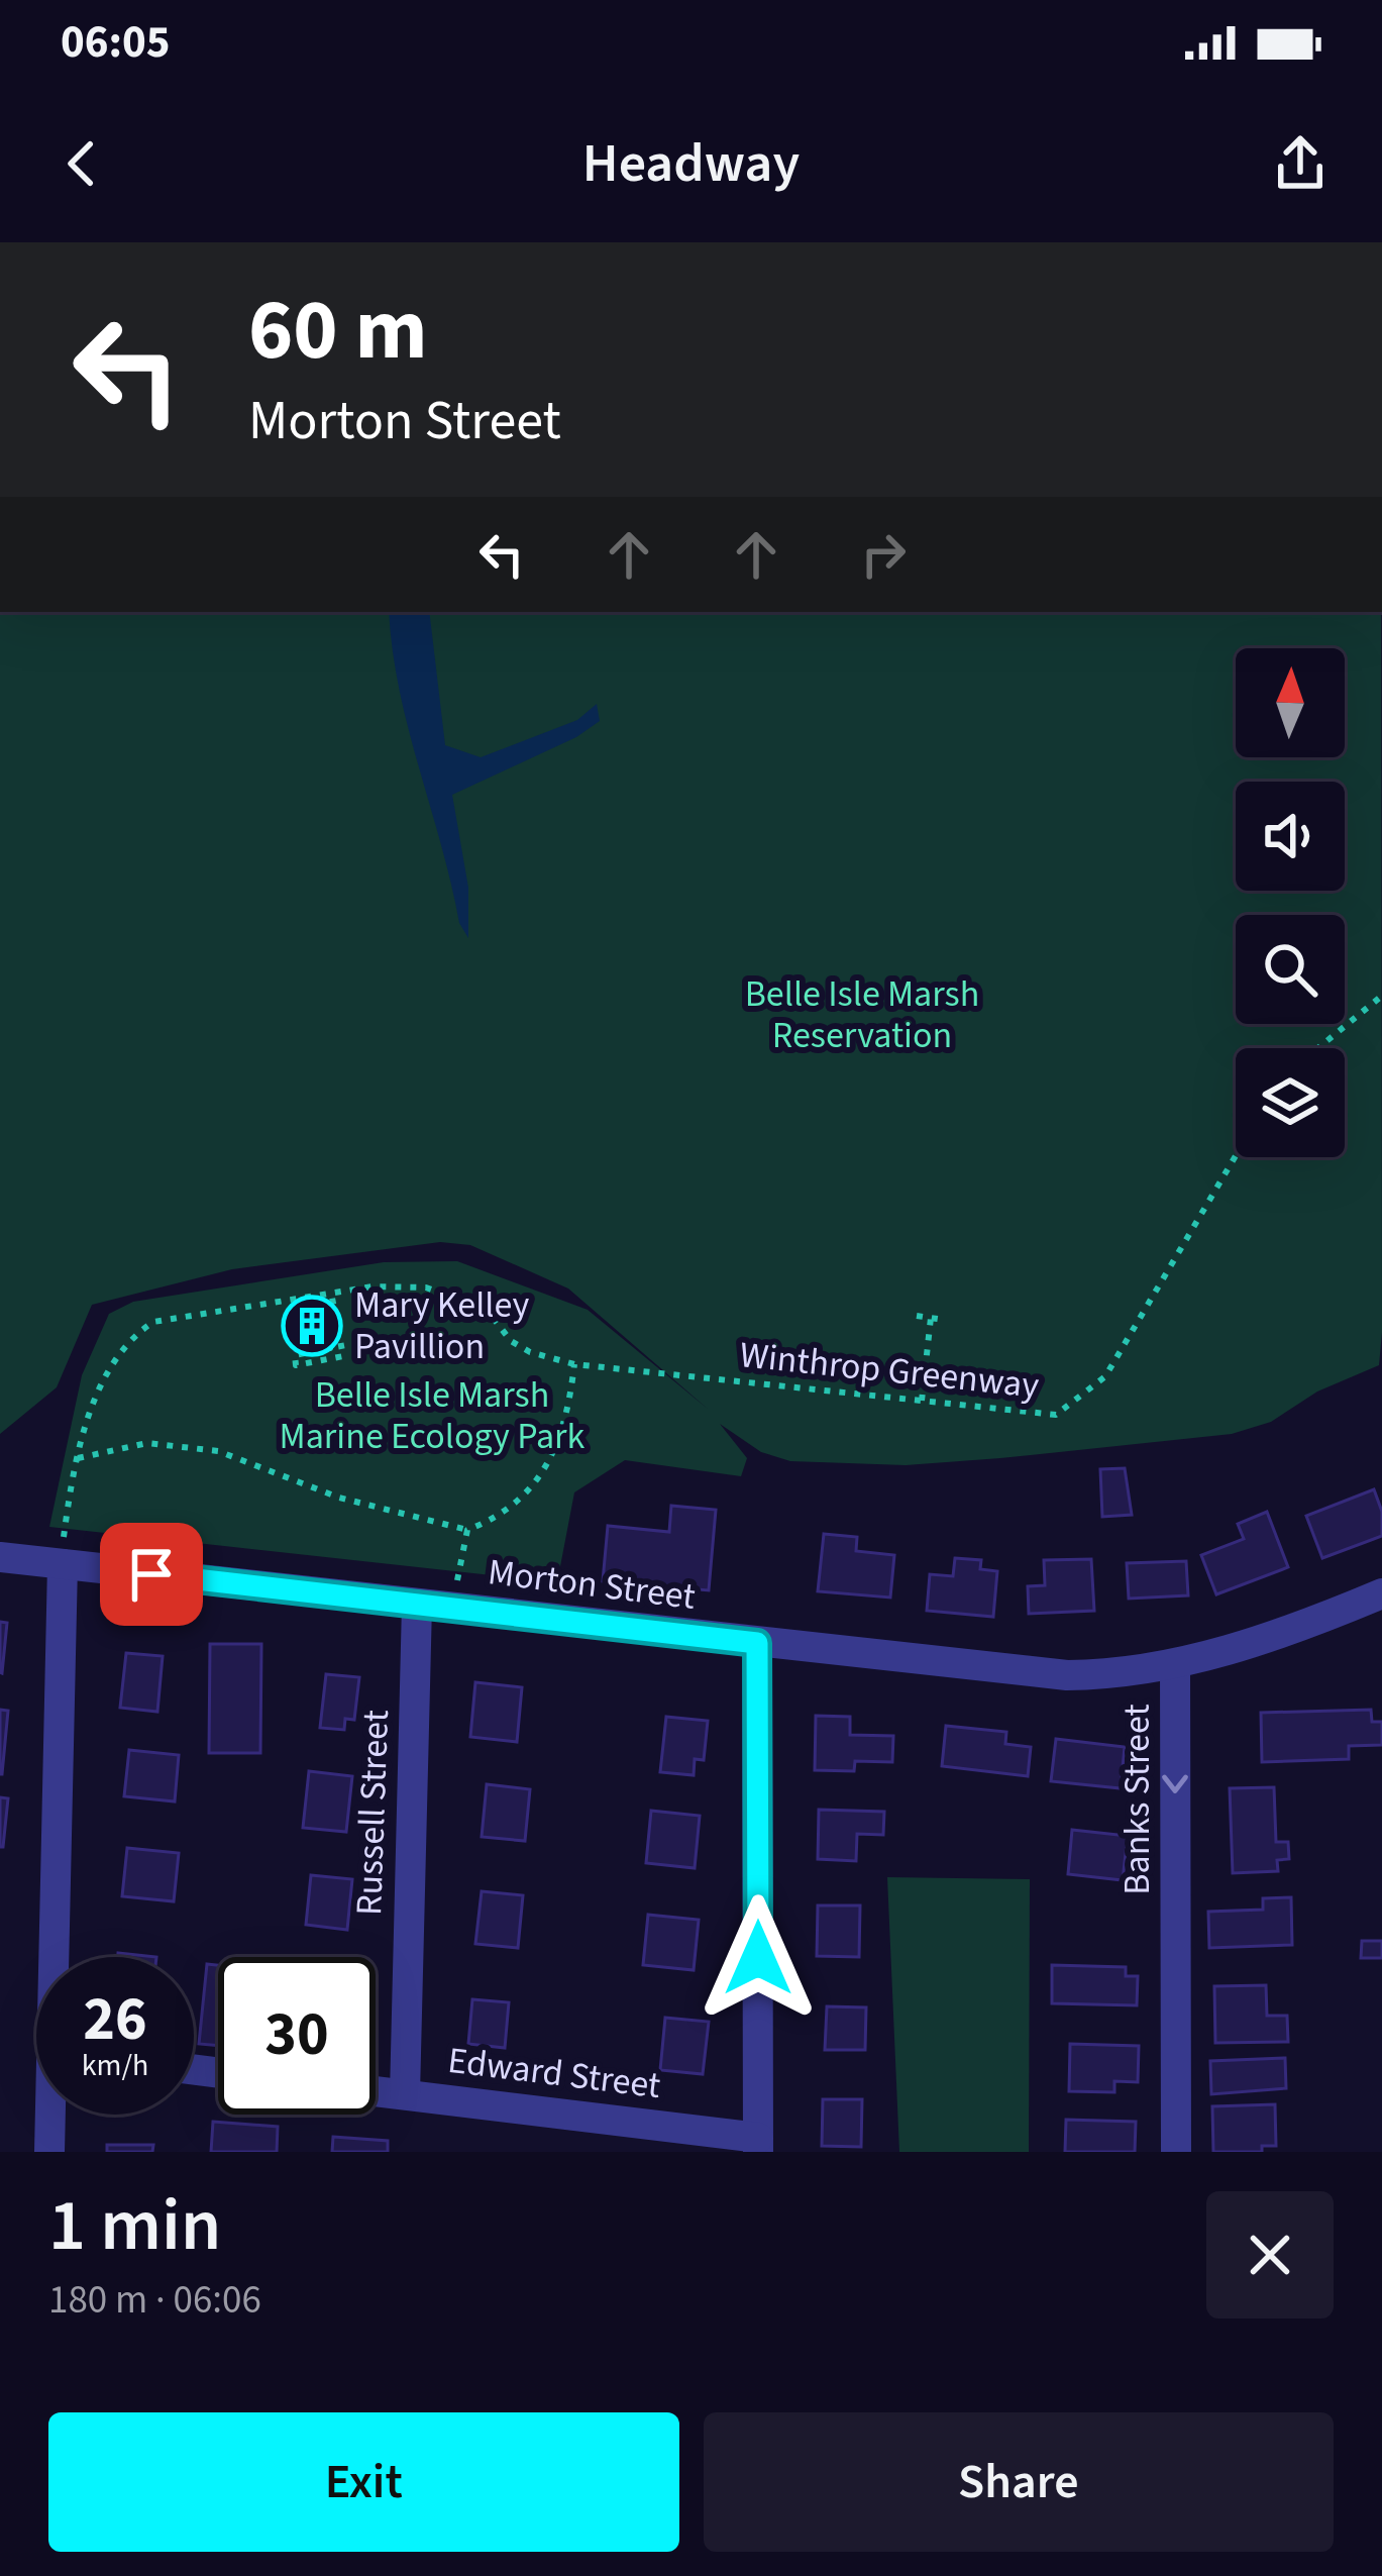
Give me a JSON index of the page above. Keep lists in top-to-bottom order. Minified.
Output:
{"streets":{"street":["Morton Street","Banks Street","Russell Street","Edward Street"],"path":["Winthrop Greenway"]},"crossings":[["Winthrop Greenway","Morton Street"],["Morton Street","Banks Street"],["Morton Street","Russell Street"],["Russell Street","Edward Street"]],"one_way":["Banks Street"],"parks":["Belle Isle Marsh Reservation","Belle Isle Marsh Marine Ecology Park"],"places":{"building":["Mary Kelley Pavillion"]},"north":"top","page":{"status":"06:05","header":"Headway","turn":["60 m","Morton Street"],"speed":"26 km/h","limit":"30","heading":["1 min","180 m · 06:06"],"buttons":["Exit","Share"]}}
